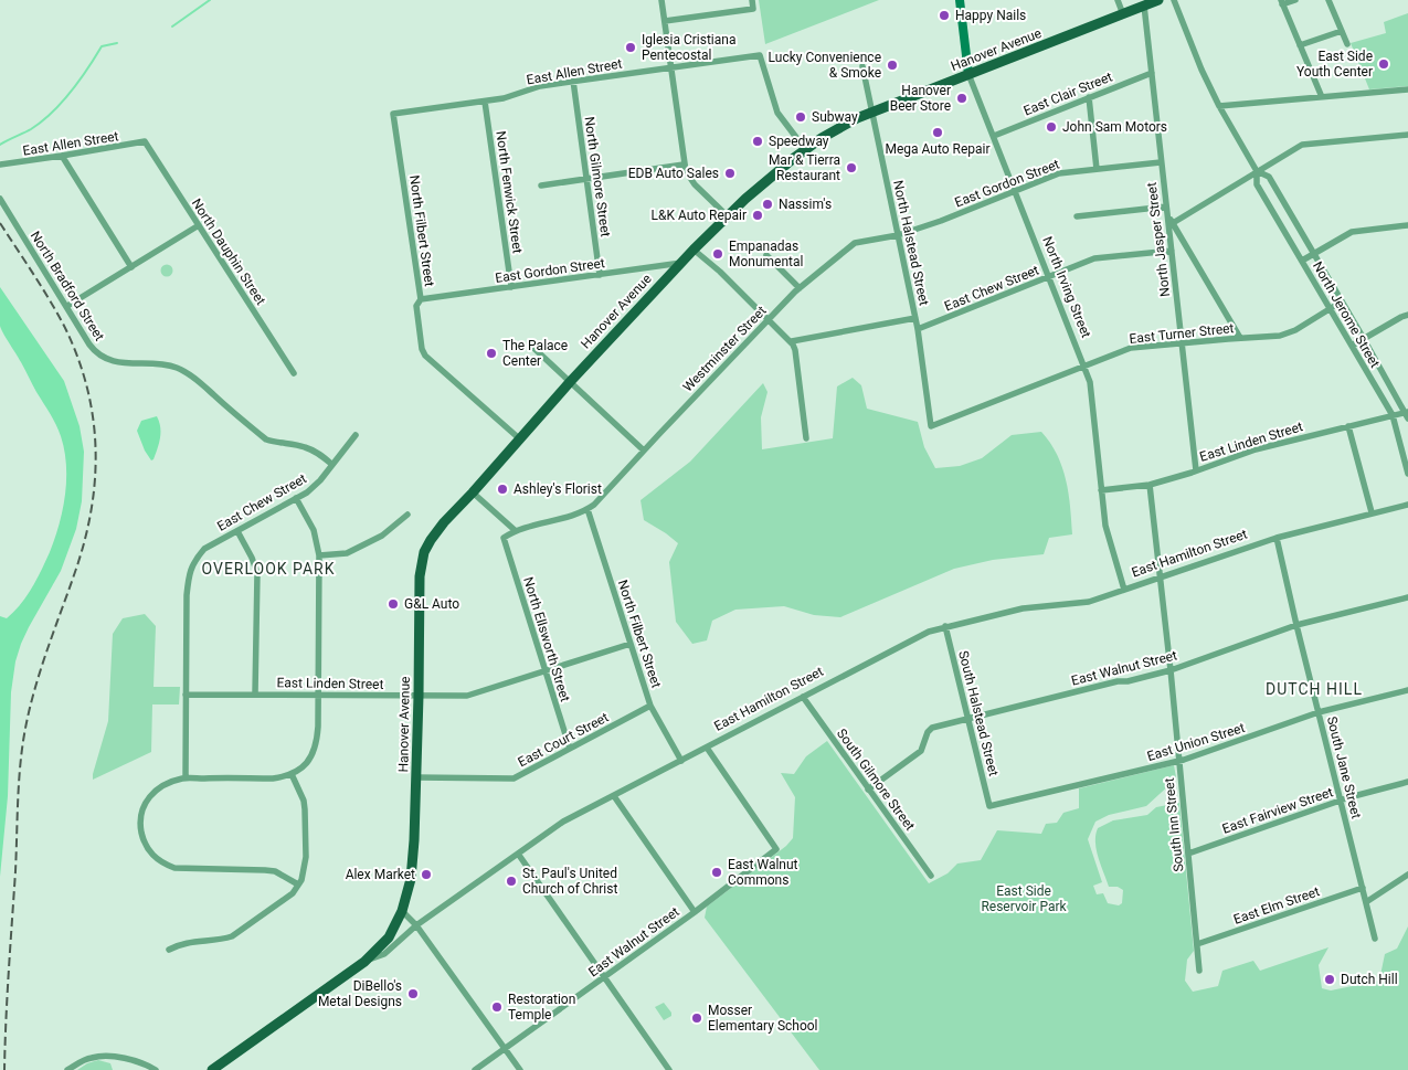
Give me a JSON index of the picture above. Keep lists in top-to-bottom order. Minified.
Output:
{"streets":{"main road":["Hanover Avenue","North Irving Street","East Hamilton Street"],"street":["East Allen Street","East Clair Street","North Gilmore Street","East Gordon Street","North Fenwick Street","North Filbert Street","North Jasper Street","North Halstead Street","North Dauphin Street","North Bradford Street","East Chew Street","North Jerome Street","East Turner Street","Westminster Street","East Linden Street","North Ellsworth Street","East Walnut Street","South Halstead Street","East Court Street","East Union Street","South Jane Street","South Gilmore Street","East Fairview Street","South Inn Street","East Elm Street"]},"crossings":[["Hanover Avenue","East Allen Street"],["Hanover Avenue","East Gordon Street"],["Hanover Avenue","North Filbert Street"],["Hanover Avenue","North Jasper Street"],["Hanover Avenue","North Halstead Street"],["Hanover Avenue","North Irving Street"],["Hanover Avenue","East Linden Street"],["Hanover Avenue","East Hamilton Street"],["Hanover Avenue","East Court Street"],["East Allen Street","North Gilmore Street"],["East Allen Street","North Fenwick Street"],["East Allen Street","North Filbert Street"],["East Allen Street","North Dauphin Street"],["East Clair Street","North Jasper Street"],["East Clair Street","North Irving Street"],["North Gilmore Street","East Gordon Street"],["East Gordon Street","North Fenwick Street"],["East Gordon Street","North Filbert Street"],["East Gordon Street","North Jasper Street"],["East Gordon Street","North Halstead Street"],["East Gordon Street","North Irving Street"],["East Gordon Street","Westminster Street"],["North Filbert Street","Westminster Street"],["North Filbert Street","East Linden Street"],["North Filbert Street","East Hamilton Street"],["North Filbert Street","East Court Street"],["North Jasper Street","East Chew Street"],["North Jasper Street","East Turner Street"],["North Jasper Street","East Linden Street"],["North Halstead Street","East Chew Street"],["North Halstead Street","East Turner Street"],["North Halstead Street","Westminster Street"],["North Bradford Street","East Chew Street"],["North Irving Street","East Chew Street"],["North Irving Street","East Turner Street"],["North Irving Street","East Linden Street"],["North Irving Street","East Hamilton Street"],["East Chew Street","East Linden Street"],["North Jerome Street","East Turner Street"],["North Jerome Street","East Linden Street"],["East Linden Street","North Ellsworth Street"],["East Linden Street","South Inn Street"],["East Hamilton Street","East Walnut Street"],["East Hamilton Street","South Halstead Street"],["East Hamilton Street","South Jane Street"],["East Hamilton Street","South Gilmore Street"],["East Hamilton Street","South Inn Street"],["North Ellsworth Street","East Court Street"],["East Walnut Street","South Halstead Street"],["East Walnut Street","South Jane Street"],["East Walnut Street","South Gilmore Street"],["East Walnut Street","South Inn Street"],["South Halstead Street","East Union Street"],["East Union Street","South Jane Street"],["East Union Street","South Inn Street"],["South Jane Street","East Fairview Street"],["South Jane Street","East Elm Street"],["East Fairview Street","South Inn Street"],["South Inn Street","East Elm Street"]],"districts":["OVERLOOK PARK","DUTCH HILL"],"parks":["East Side Reservoir Park"],"places":["Happy Nails","Iglesia Cristiana Pentecostal","East Side Youth Center","Lucky Convenience & Smoke","Hanover Beer Store","Subway","John Sam Motors","Mega Auto Repair","Speedway","Mar & Tierra Restaurant","EDB Auto Sales","Nassim's","L&K Auto Repair","Empanadas Monumental","The Palace Center","Ashley's Florist","G&L Auto","East Walnut Commons","Alex Market","St. Paul's United Church of Christ","Dutch Hill","DiBello's Metal Designs","Restoration Temple","Mosser Elementary School"]}
